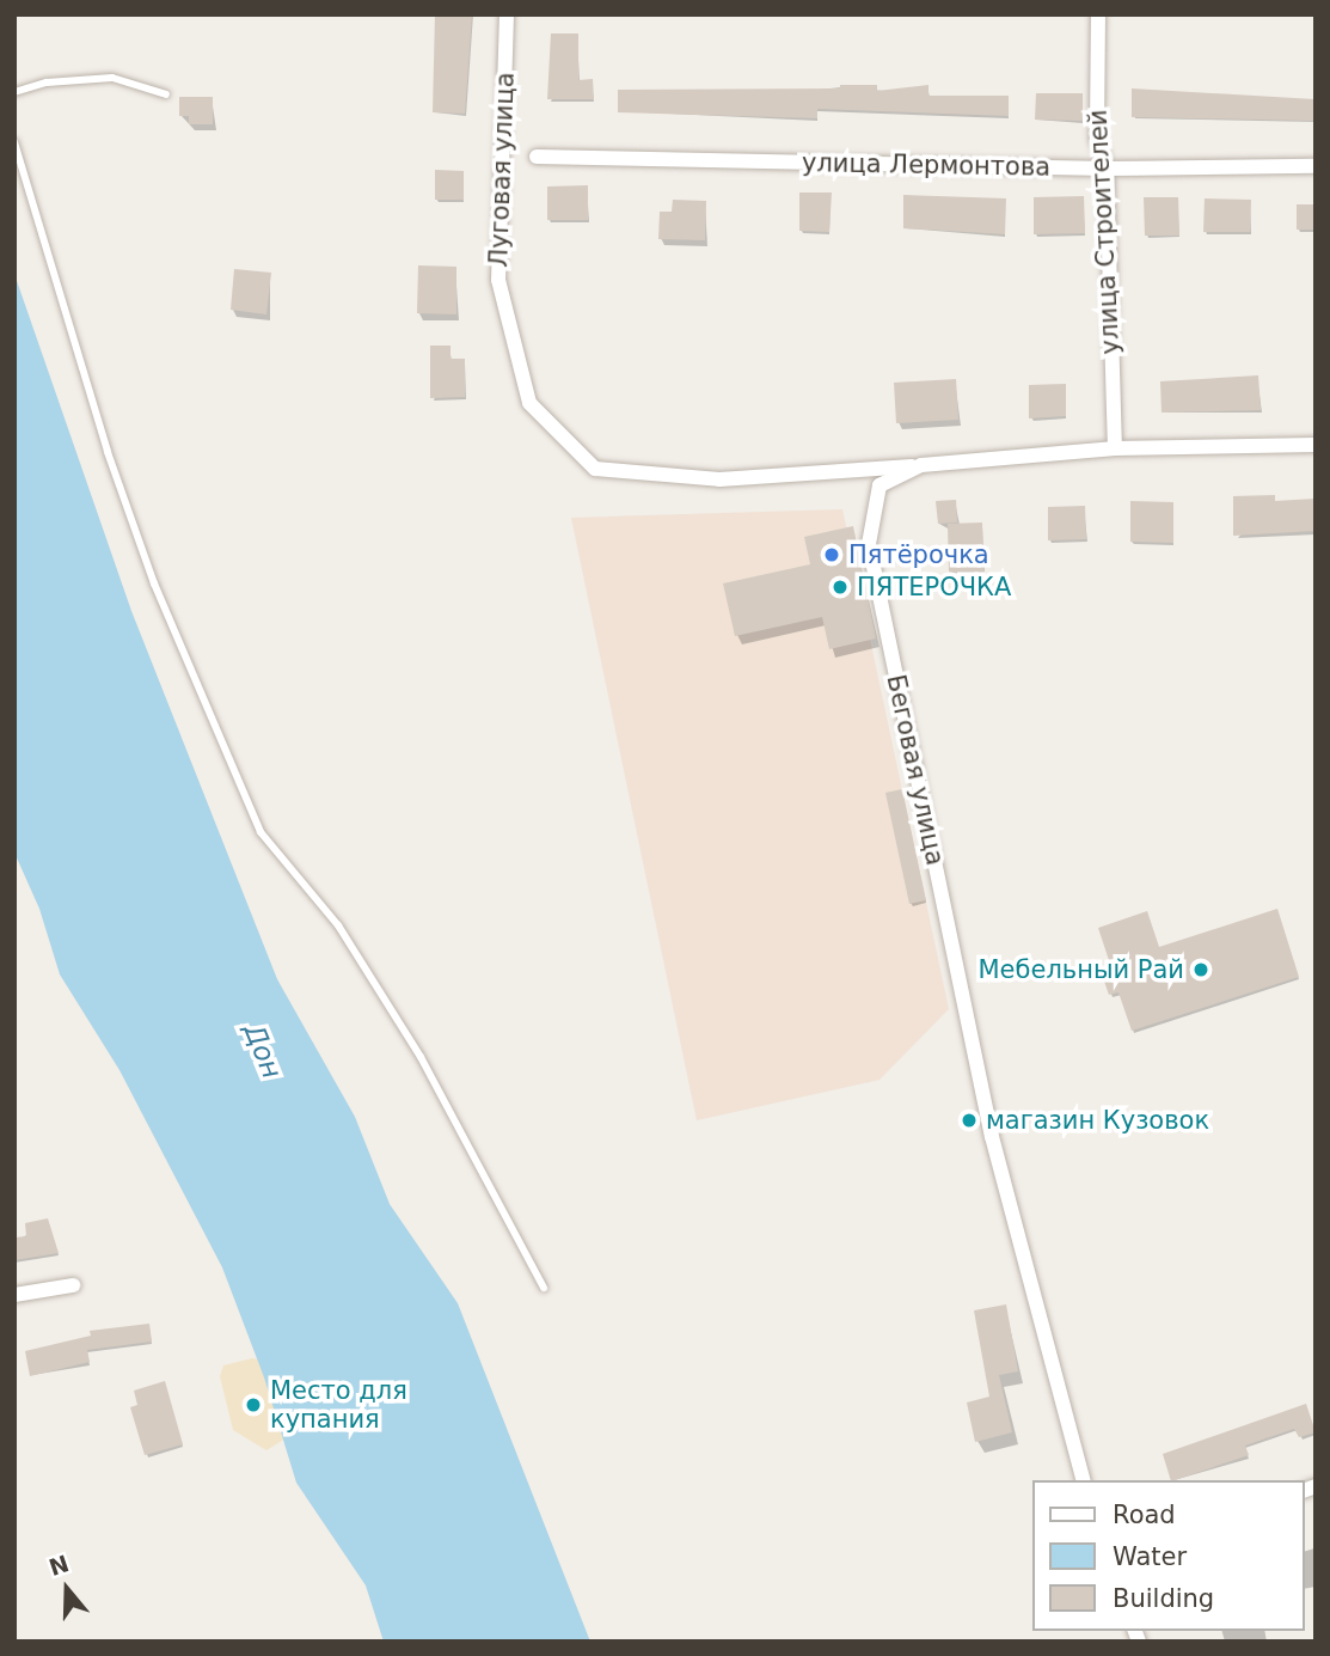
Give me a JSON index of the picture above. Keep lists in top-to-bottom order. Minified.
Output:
{"streets":{"street":["улица Лермонтова","Луговая улица","улица Строителей","Беговая улица"]},"crossings":[["улица Лермонтова","улица Строителей"],["Луговая улица","Беговая улица"],["улица Строителей","Беговая улица"]],"water":["Дон"],"places":["Пятёрочка","ПЯТЕРОЧКА","Мебельный Рай","магазин Кузовок","Место для купания"],"legend":["Road","Water","Building"],"north":"top"}
